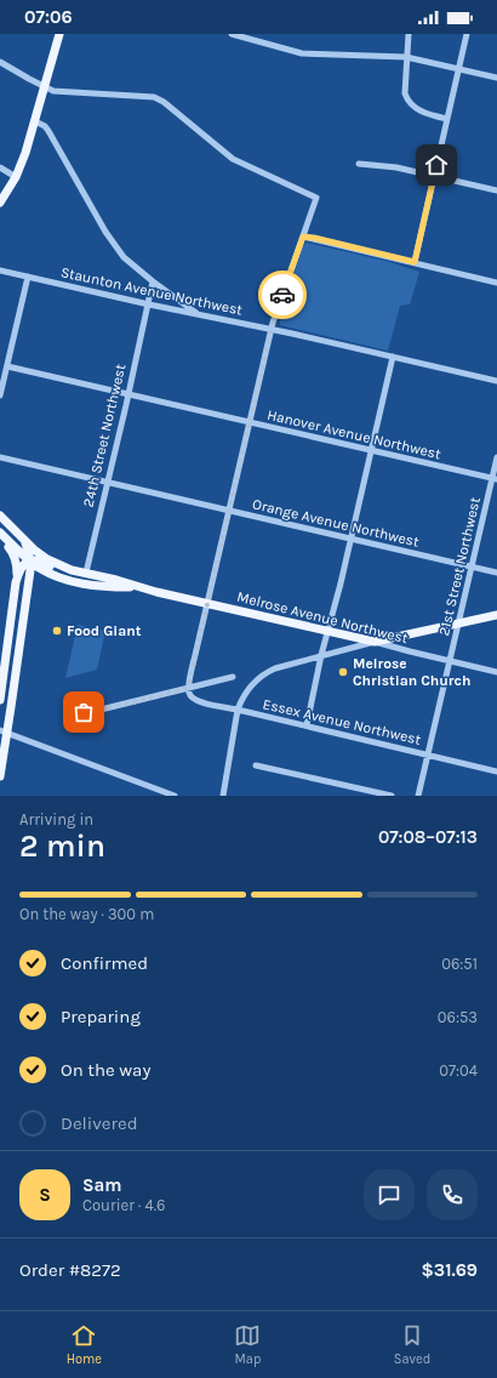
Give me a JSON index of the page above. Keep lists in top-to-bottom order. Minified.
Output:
{"streets":{"main road":["Melrose Avenue Northwest"],"street":["Staunton Avenue Northwest","Hanover Avenue Northwest","24th Street Northwest","Orange Avenue Northwest","21st Street Northwest","Essex Avenue Northwest"]},"crossings":[["Staunton Avenue Northwest","24th Street Northwest"],["Hanover Avenue Northwest","24th Street Northwest"],["Hanover Avenue Northwest","21st Street Northwest"],["24th Street Northwest","Orange Avenue Northwest"],["24th Street Northwest","Melrose Avenue Northwest"],["Orange Avenue Northwest","21st Street Northwest"],["21st Street Northwest","Melrose Avenue Northwest"],["21st Street Northwest","Essex Avenue Northwest"]],"places":["Food Giant","Melrose Christian Church"],"page":{"status":"07:06","heading":["2 min","Arriving in","07:08–07:13"],"panel":["Sam","Courier · 4.6","Order #8272","$31.69"],"bar":"On the way · 300 m","list":[["Confirmed","06:51"],["Preparing","06:53"],["On the way","07:04"],"Delivered"],"round":"S","tabs":["Home","Map","Saved"]}}
